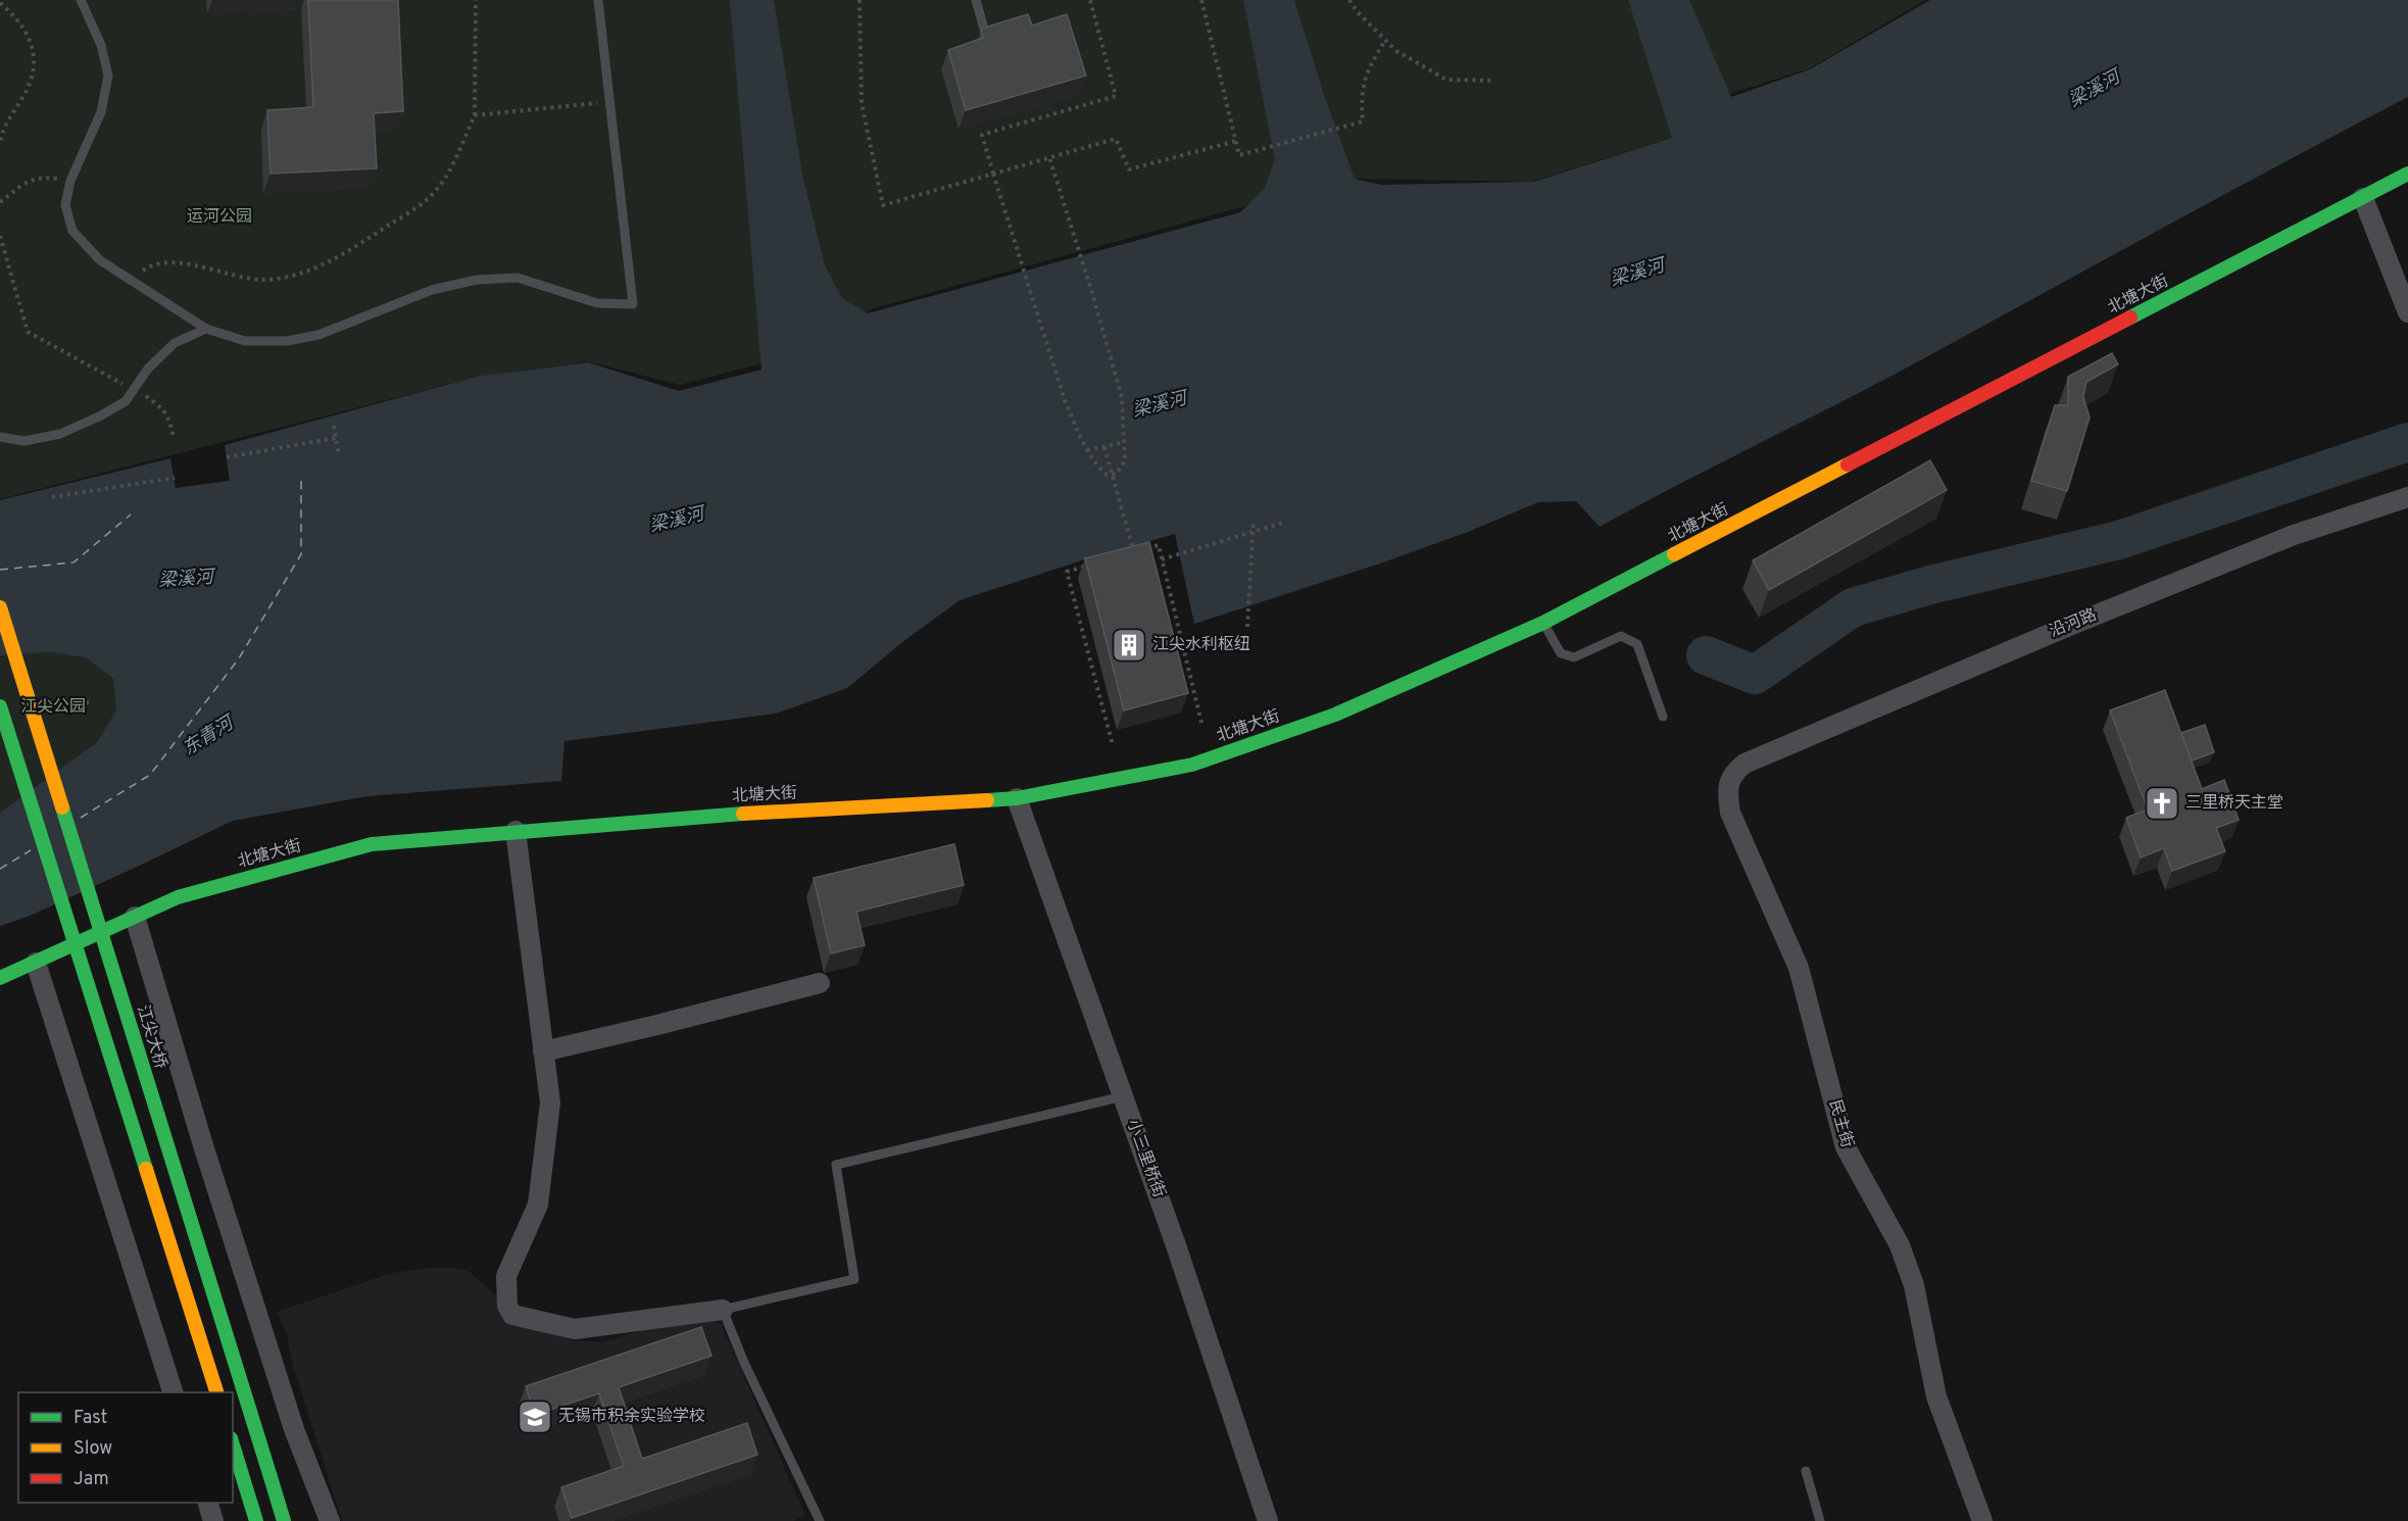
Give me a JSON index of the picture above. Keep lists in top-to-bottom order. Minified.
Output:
{"streets":{"main road":["北塘大街","江尖大桥"],"street":["沿河路","民主街","小三里桥街"]},"crossings":[["北塘大街","小三里桥街"],["沿河路","民主街"]],"water":["梁溪河","东青河"],"parks":["运河公园","江尖公园"],"places":{"building":["江尖水利枢纽"],"church":["三里桥天主堂"],"school or university":["无锡市积余实验学校"]},"legend":["Fast","Slow","Jam"]}
